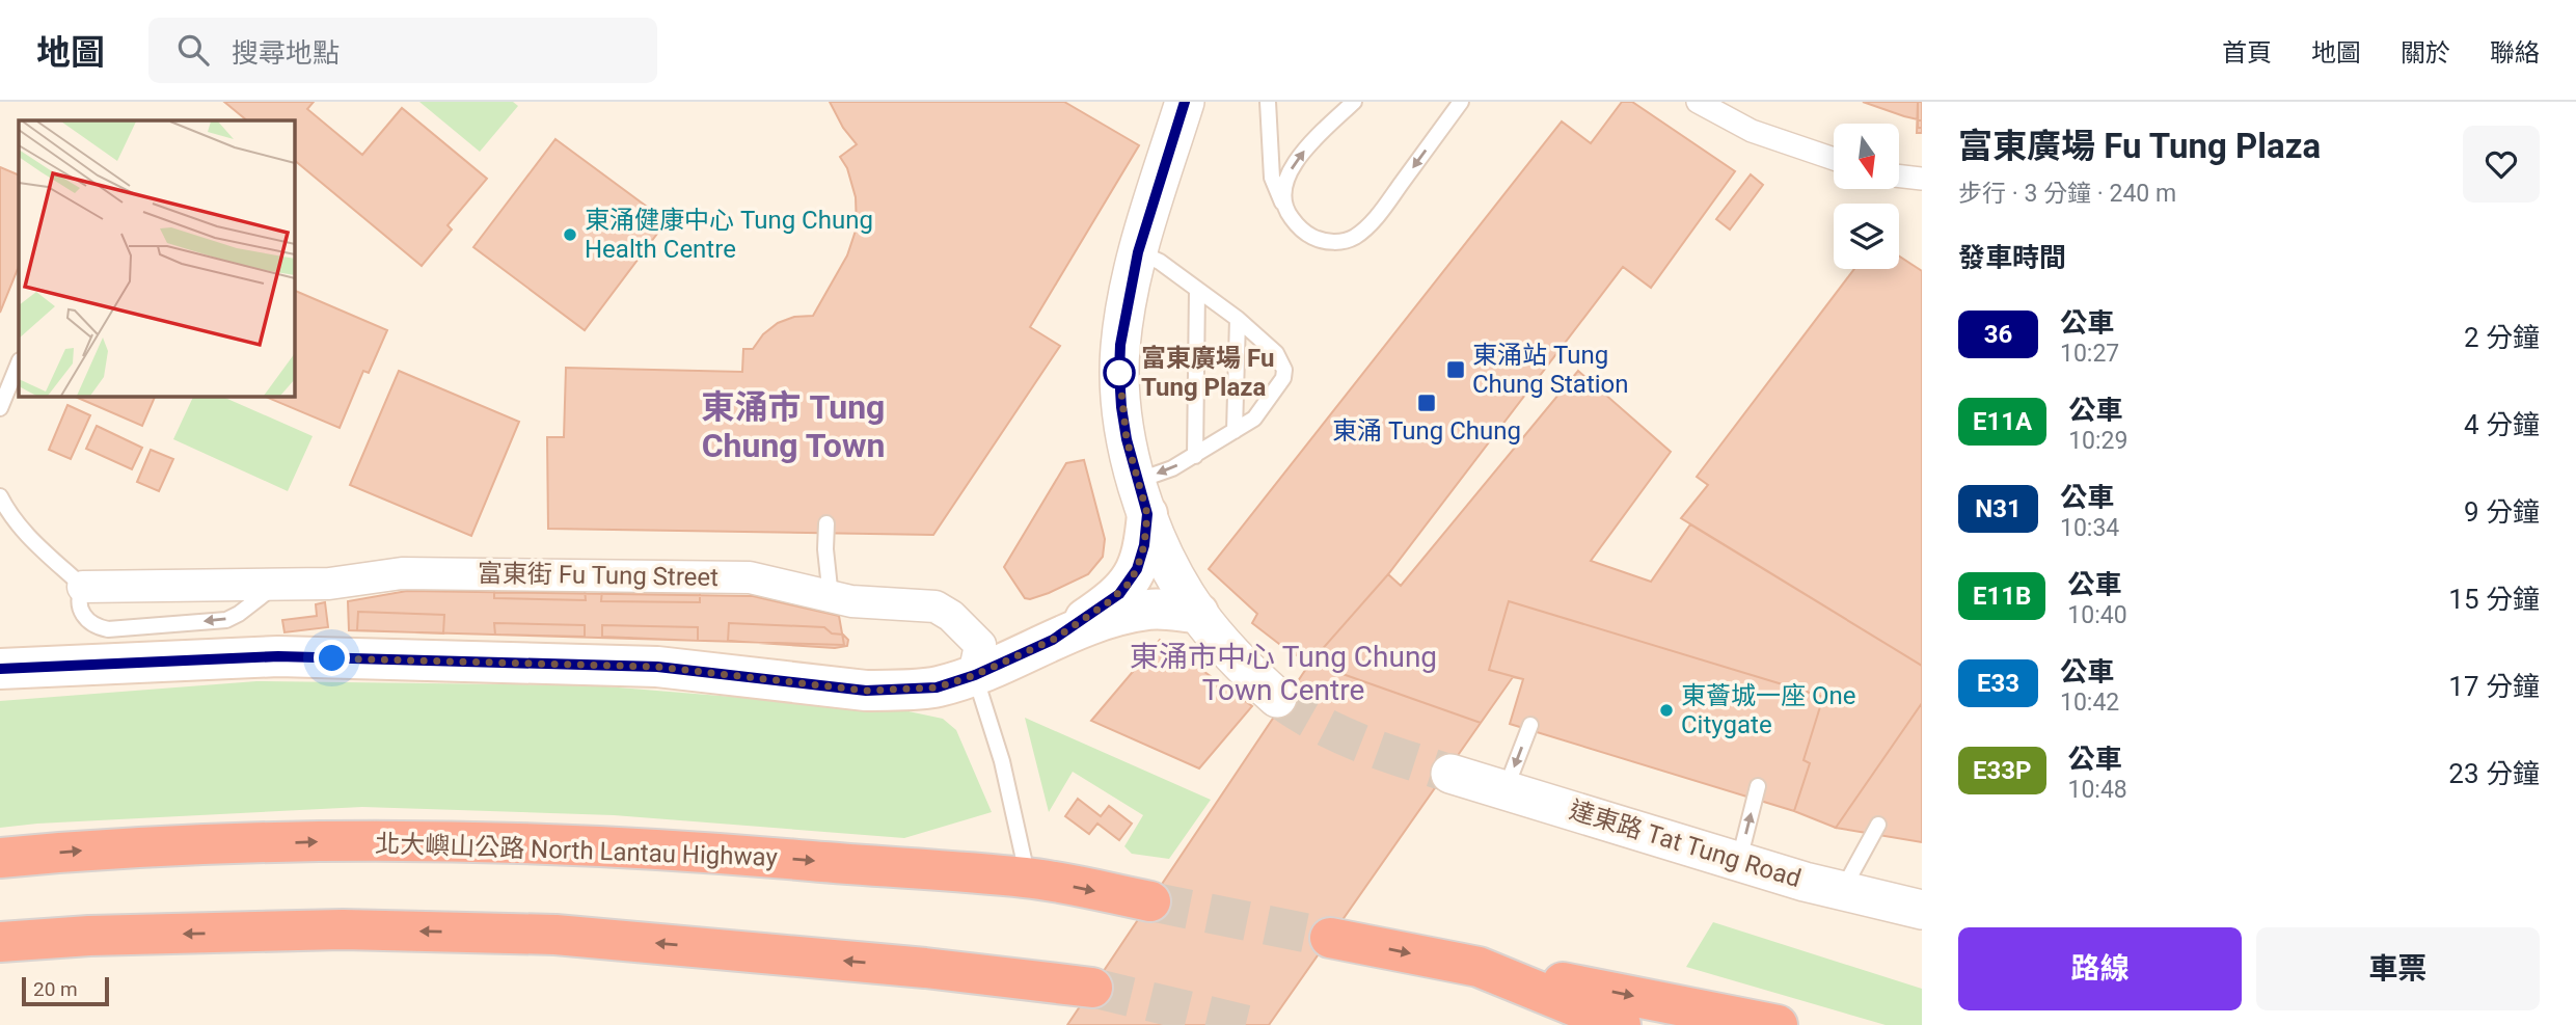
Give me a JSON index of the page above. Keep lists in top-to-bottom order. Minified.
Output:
{"streets":{"highway":["北大嶼山公路 North Lantau Highway"],"street":["富東街 Fu Tung Street","達東路 Tat Tung Road"]},"districts":["東涌市 Tung Chung Town","東涌市中心 Tung Chung Town Centre"],"places":{"other":["東涌健康中心 Tung Chung Health Centre","富東廣場 Fu Tung Plaza","東薈城一座 One Citygate"],"transit":["東涌站 Tung Chung Station","東涌 Tung Chung"]},"lines":["bus line 36"],"scale_bar":"20 m","north":"bottom","page":{"header":"地圖","search":"搜尋地點","nav":["首頁","地圖","關於","聯絡"],"heading":[["富東廣場 Fu Tung Plaza","步行 · 3 分鐘 · 240 m"],"發車時間"],"list":[{"mark":"36","name":"公車","note":"10:27","value":"2 分鐘"},{"mark":"E11A","name":"公車","note":"10:29","value":"4 分鐘"},{"mark":"N31","name":"公車","note":"10:34","value":"9 分鐘"},{"mark":"E11B","name":"公車","note":"10:40","value":"15 分鐘"},{"mark":"E33","name":"公車","note":"10:42","value":"17 分鐘"},{"mark":"E33P","name":"公車","note":"10:48","value":"23 分鐘"}],"buttons":["路線","車票"],"scale":"20 m"}}
